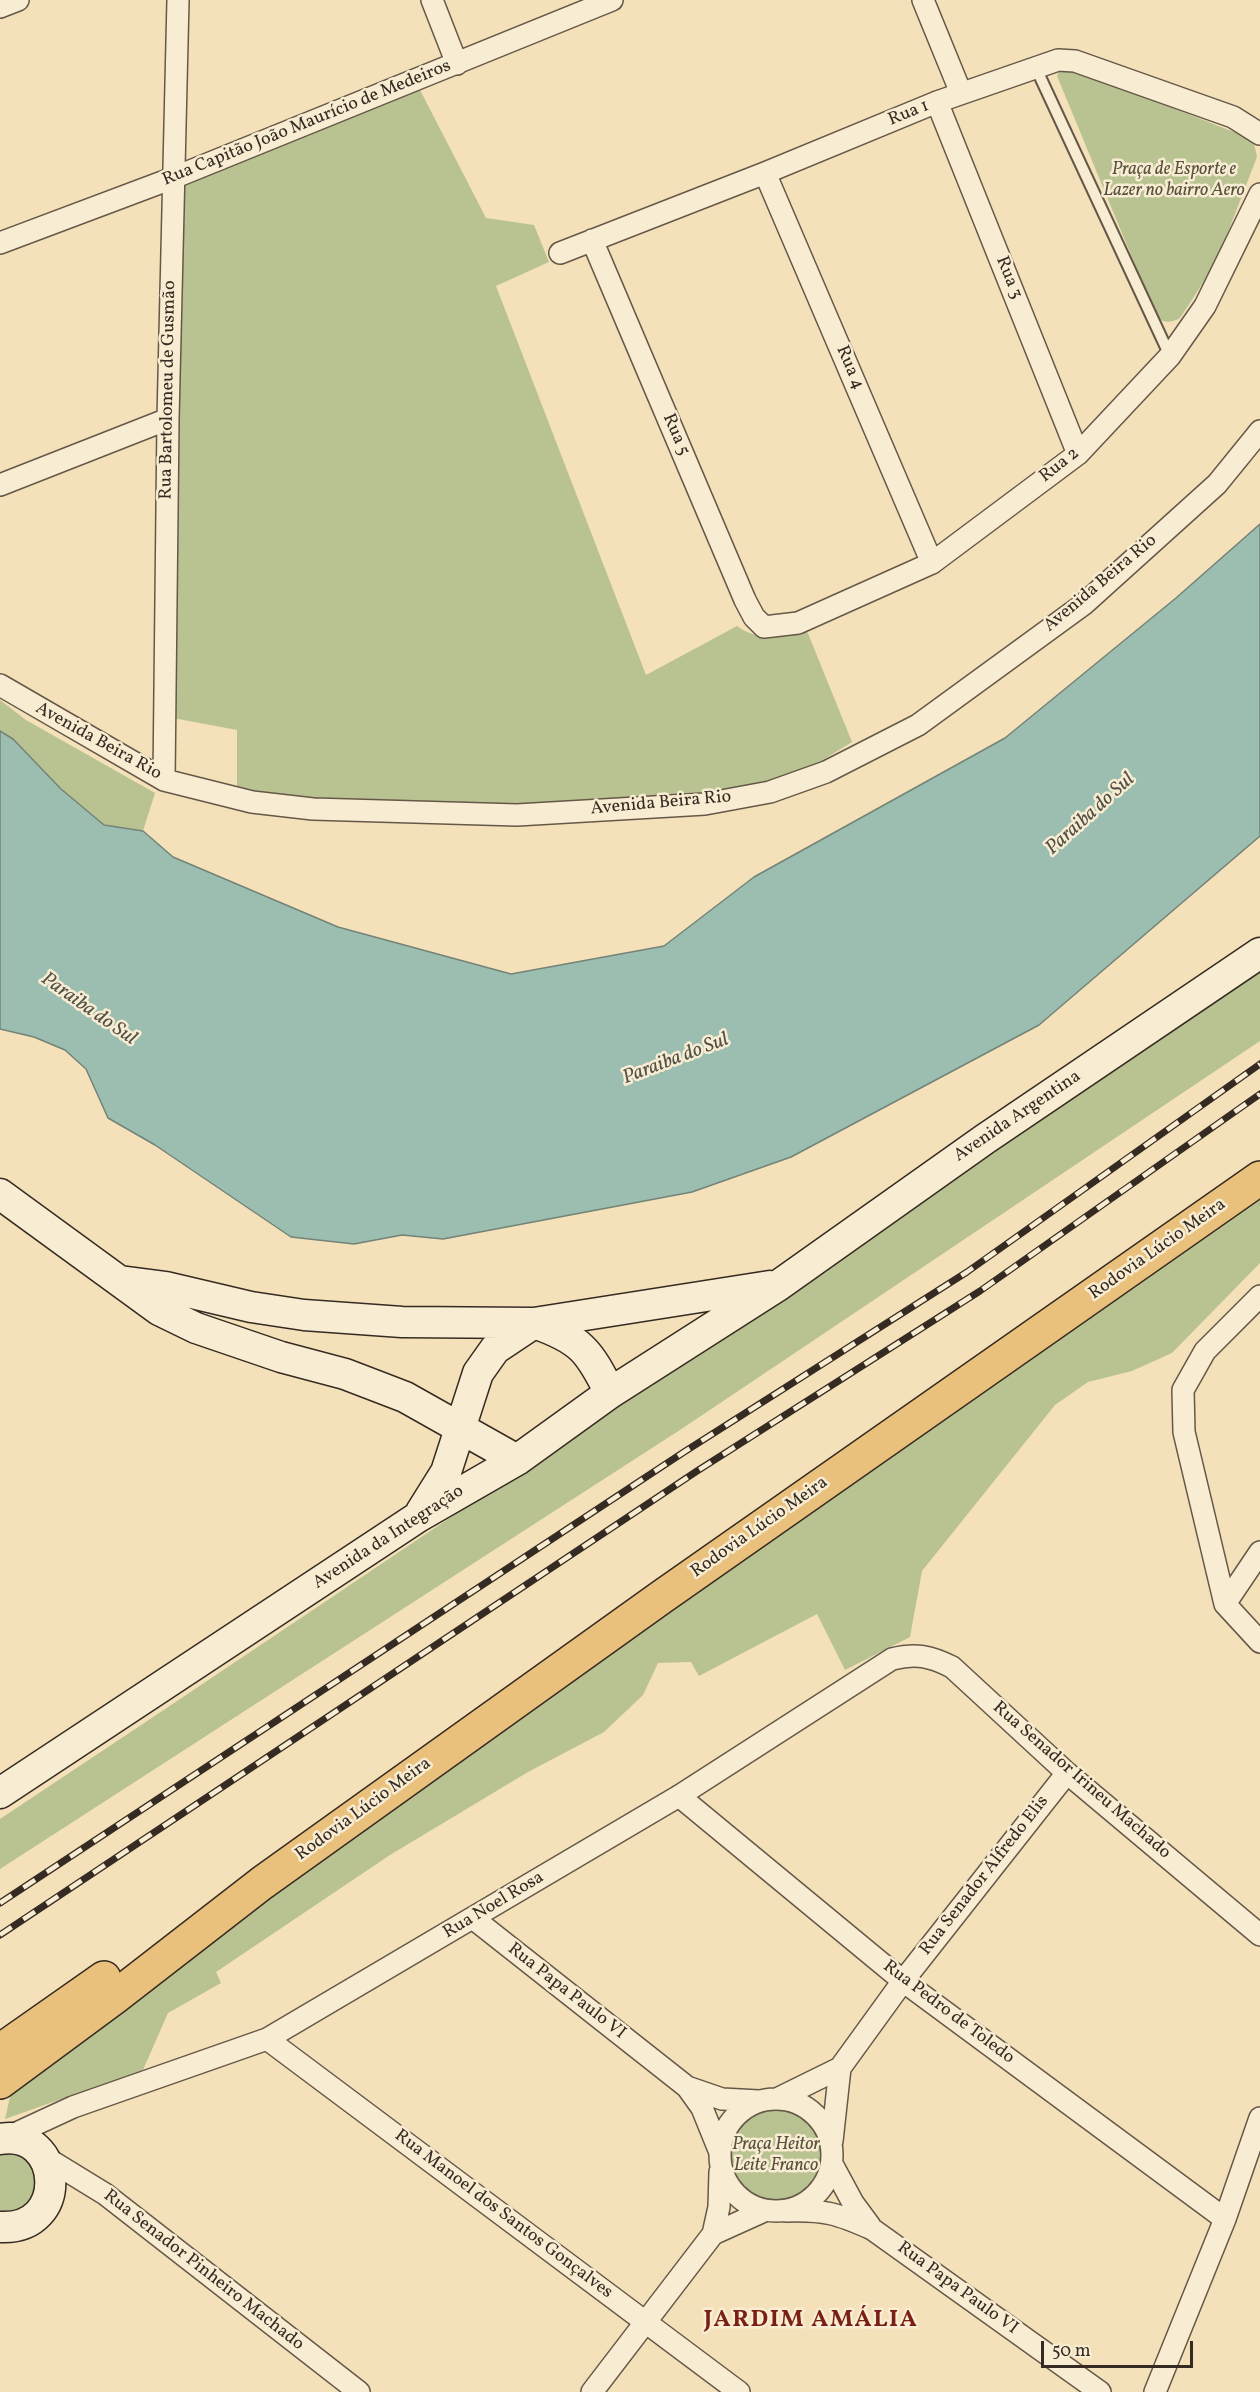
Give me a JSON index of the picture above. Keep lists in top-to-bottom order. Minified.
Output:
{"streets":{"main road":["Rodovia Lúcio Meira"],"street":["Rua 1","Rua Capitão João Maurício de Medeiros","Rua 3","Rua 4","Rua Bartolomeu de Gusmão","Rua 5","Rua 2","Avenida Beira Rio","Avenida Argentina","Avenida da Integração","Rua Senador Irineu Machado","Rua Senador Alfredo Elis","Rua Noel Rosa","Rua Papa Paulo VI","Rua Pedro de Toledo","Rua Manoel dos Santos Gonçalves","Rua Senador Pinheiro Machado"]},"crossings":[["Rua 1","Rua 3"],["Rua 1","Rua 4"],["Rua 1","Rua 5"],["Rua Capitão João Maurício de Medeiros","Rua Bartolomeu de Gusmão"],["Rua 3","Rua 2"],["Rua 4","Rua 2"],["Rua Bartolomeu de Gusmão","Avenida Beira Rio"],["Rua 5","Rua 2"],["Avenida Argentina","Avenida da Integração"],["Rua Senador Irineu Machado","Rua Senador Alfredo Elis"],["Rua Senador Irineu Machado","Rua Noel Rosa"],["Rua Senador Alfredo Elis","Rua Papa Paulo VI"],["Rua Senador Alfredo Elis","Rua Pedro de Toledo"],["Rua Noel Rosa","Rua Papa Paulo VI"],["Rua Noel Rosa","Rua Pedro de Toledo"],["Rua Noel Rosa","Rua Manoel dos Santos Gonçalves"],["Rua Noel Rosa","Rua Senador Pinheiro Machado"]],"districts":["JARDIM AMÁLIA"],"water":["Paraiba do Sul"],"parks":["Praça de Esporte e Lazer no bairro Aero","Praça Heitor Leite Franco"],"scale_bar":"50 m"}
